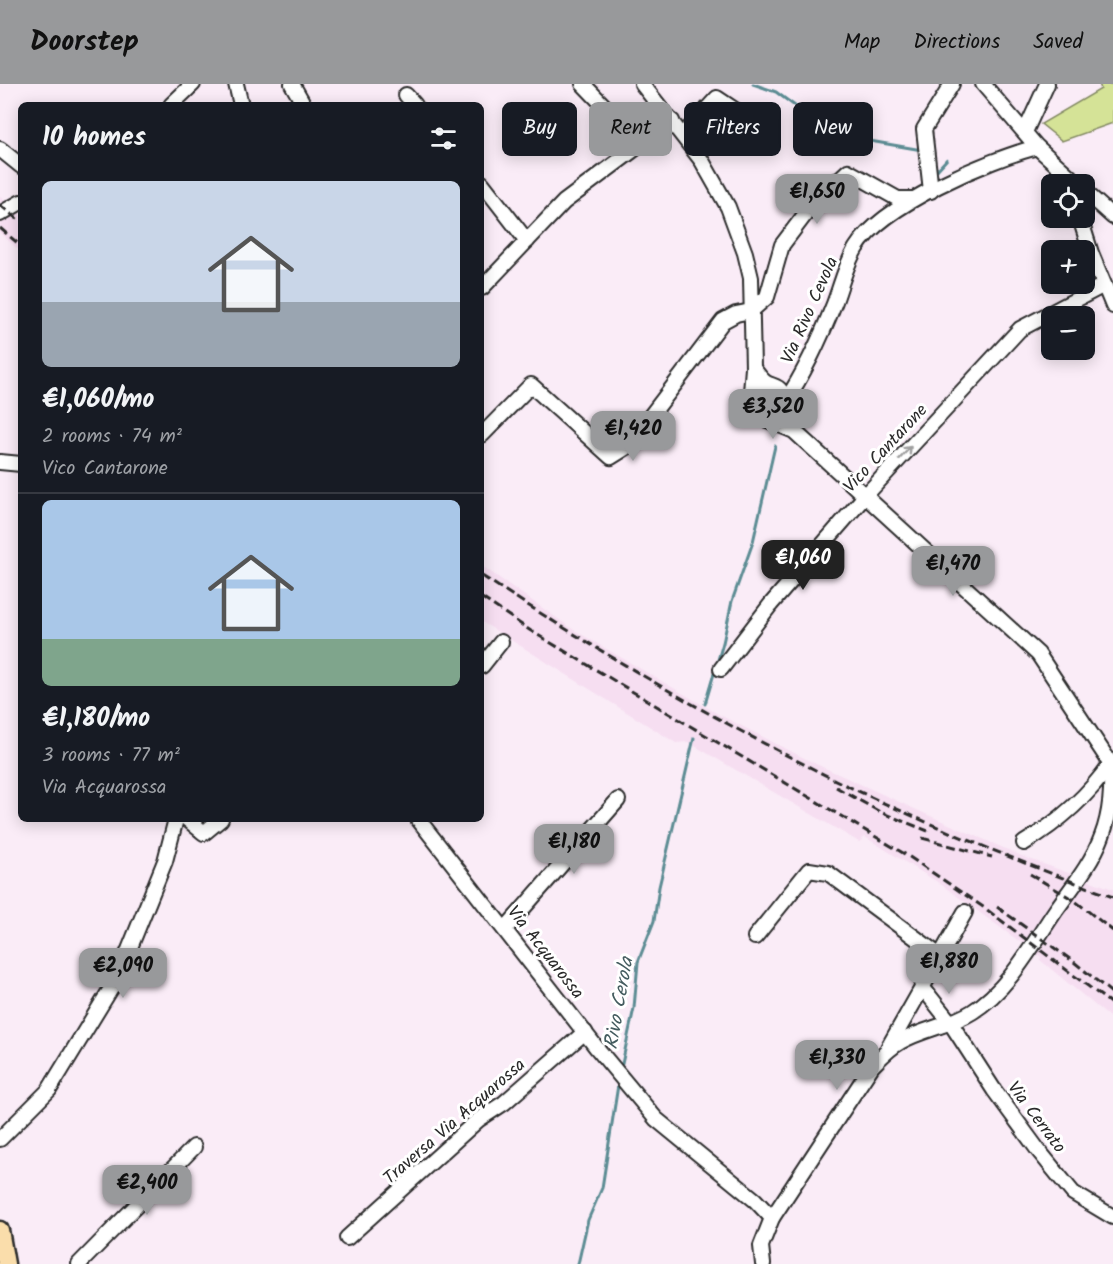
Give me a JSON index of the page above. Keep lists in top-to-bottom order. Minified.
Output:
{"streets":{"street":["Via Rivo Cevola","Vico Cantarone","Via Acquarossa","Via Cerrato","Traversa Via Acquarossa"]},"crossings":[["Via Acquarossa","Traversa Via Acquarossa"]],"one_way":["Vico Cantarone"],"water":["Rivo Cerola"],"page":{"header":"Doorstep","nav":["Map","Directions","Saved"],"chip":["Buy","Rent","Filters","New"],"heading":"10 homes","map_buttons":["+","−"],"price":["€1,650","€3,520","€1,420","€1,060","€1,470","€1,180","€1,880","€2,090","€1,330","€2,400"],"list":[{"name":"€1,060/mo","note":"2 rooms · 74 m² · Vico Cantarone"},{"name":"€1,180/mo","note":"3 rooms · 77 m² · Via Acquarossa"}]}}
